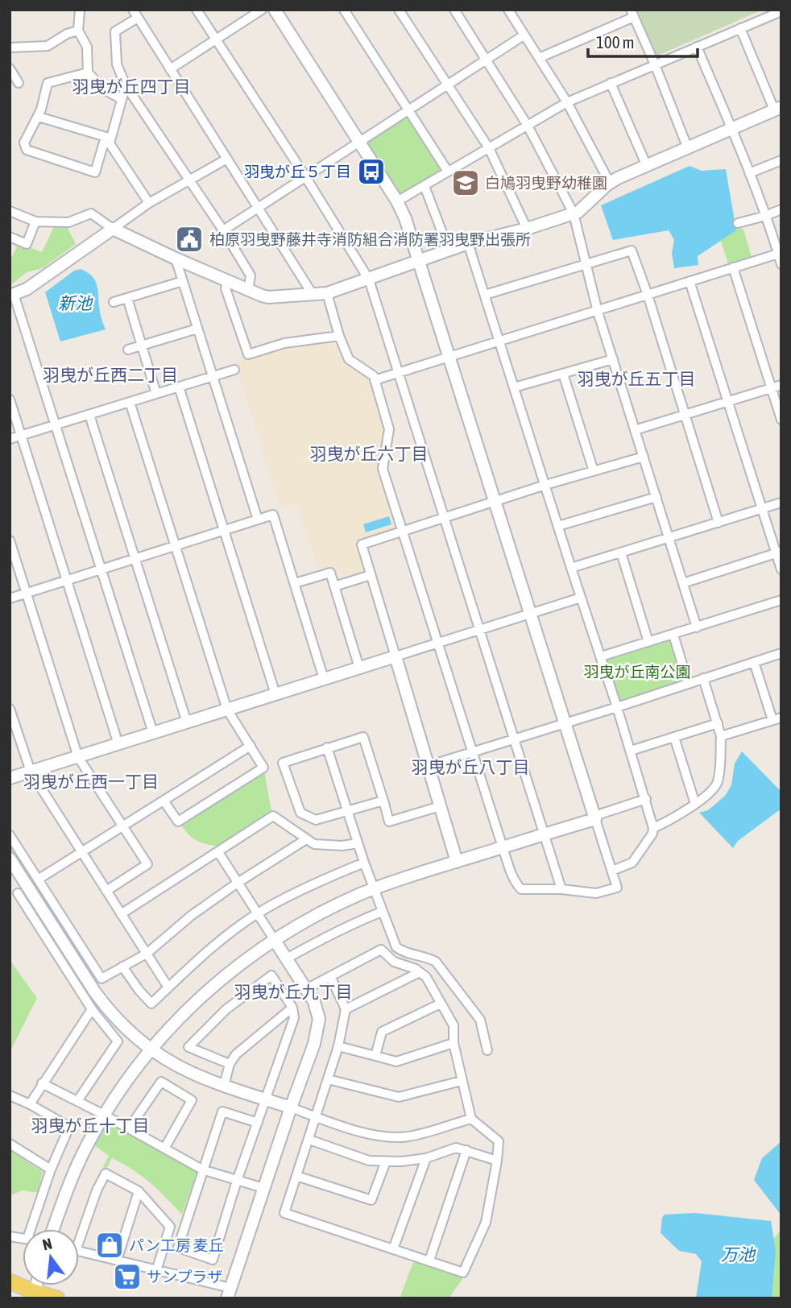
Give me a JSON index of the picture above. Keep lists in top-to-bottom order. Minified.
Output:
{"districts":["羽曳が丘四丁目","羽曳が丘西二丁目","羽曳が丘五丁目","羽曳が丘六丁目","羽曳が丘八丁目","羽曳が丘西一丁目","羽曳が丘九丁目","羽曳が丘十丁目"],"water":["新池","万池"],"parks":["羽曳が丘南公園"],"places":{"bus stop":["羽曳が丘５丁目"],"school or university":["白鳩羽曳野幼稚園"],"public building":["柏原羽曳野藤井寺消防組合消防署羽曳野出張所"],"shop":["パン工房 麦丘"],"supermarket":["サンプラザ"]},"scale_bar":"100 m","north":"top"}
